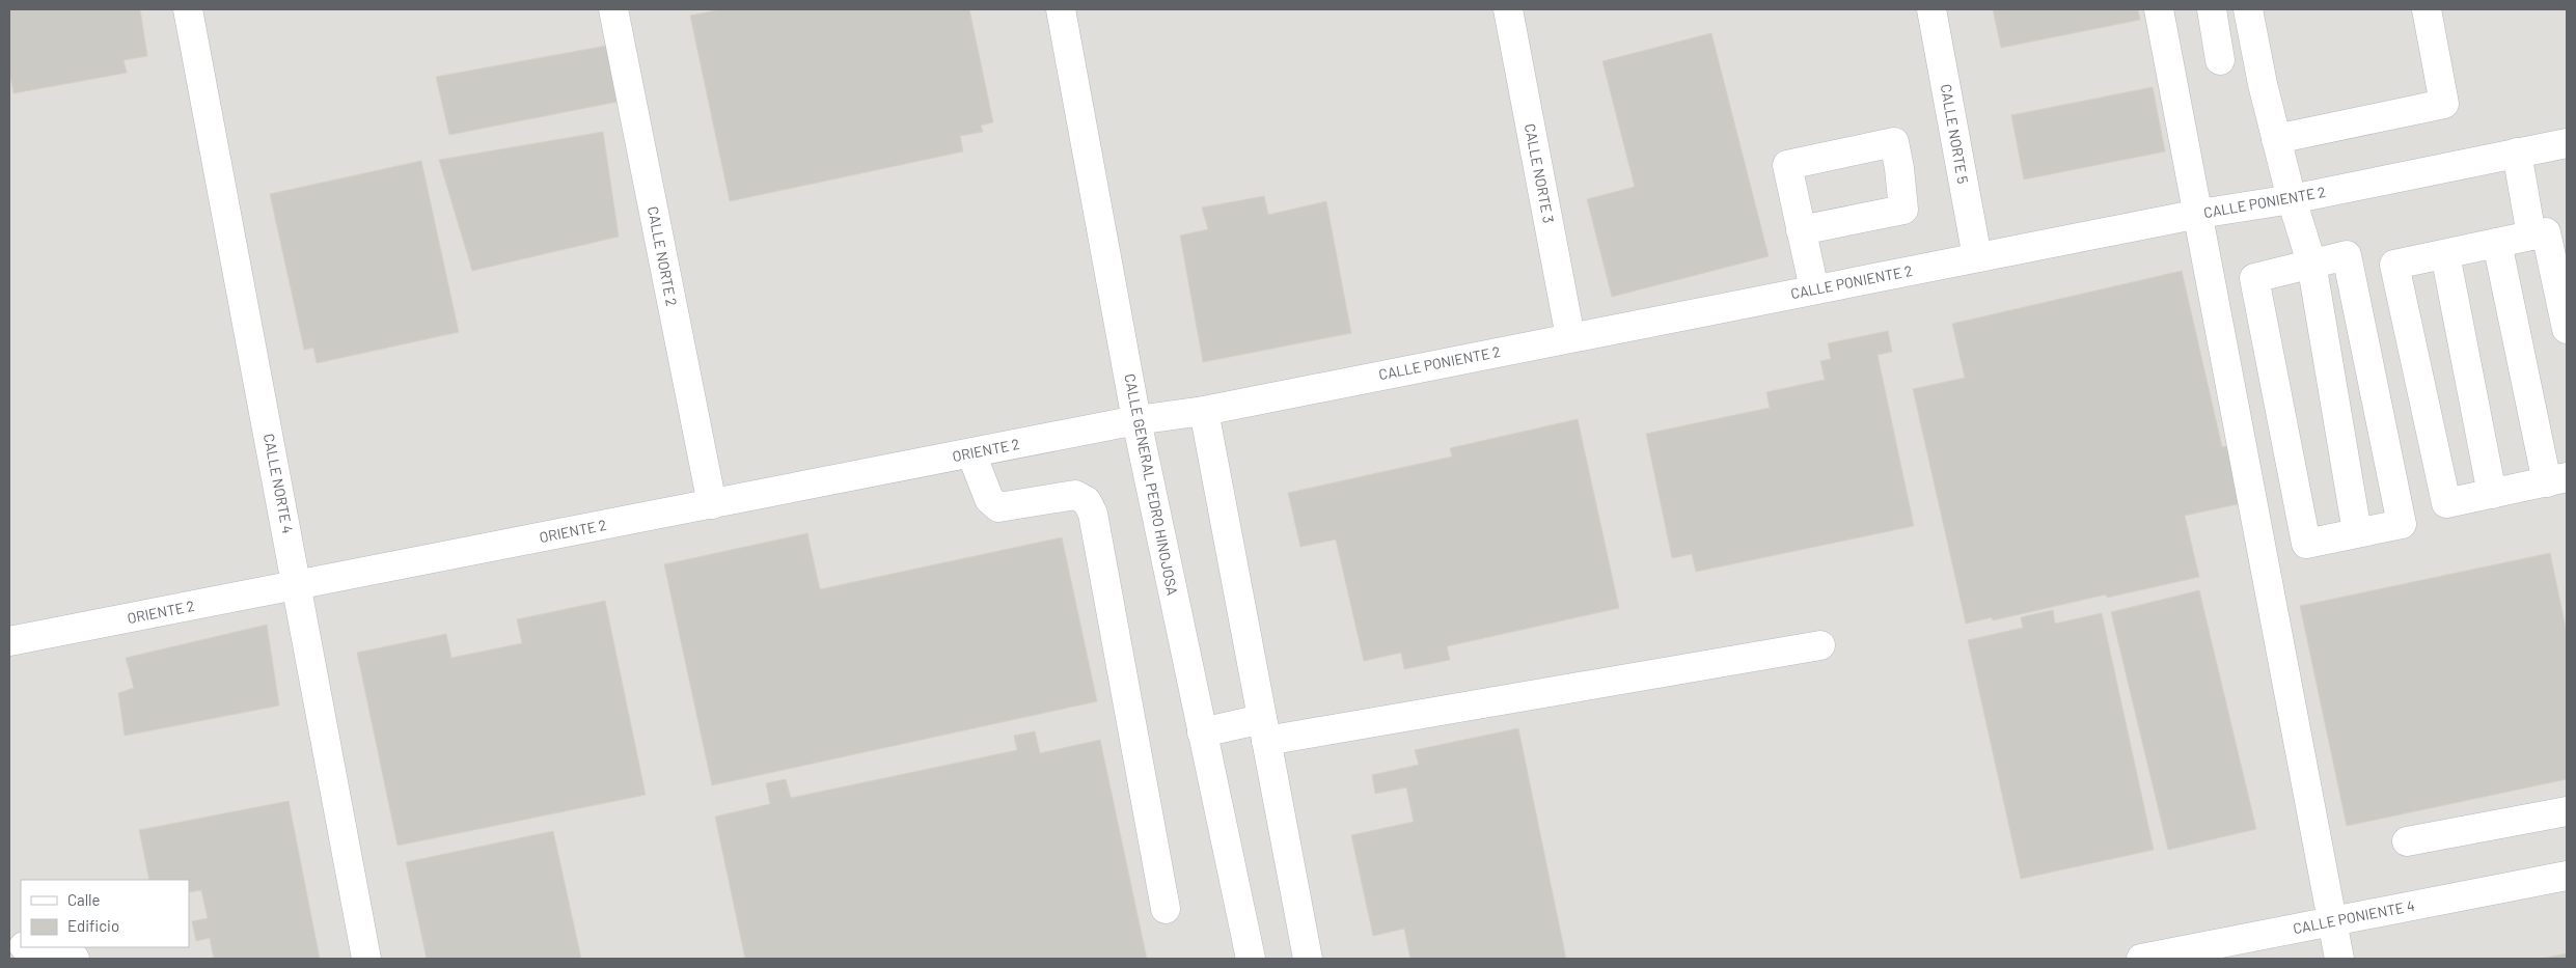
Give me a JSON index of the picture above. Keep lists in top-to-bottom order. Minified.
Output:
{"streets":{"street":["CALLE NORTE 5","CALLE NORTE 3","CALLE PONIENTE 2","CALLE NORTE 2","ORIENTE 2","CALLE NORTE 4","CALLE GENERAL PEDRO HINOJOSA","CALLE PONIENTE 4"]},"crossings":[["CALLE NORTE 5","CALLE PONIENTE 2"],["CALLE NORTE 3","CALLE PONIENTE 2"],["CALLE PONIENTE 2","ORIENTE 2"],["CALLE PONIENTE 2","CALLE GENERAL PEDRO HINOJOSA"],["CALLE NORTE 2","ORIENTE 2"],["ORIENTE 2","CALLE NORTE 4"],["ORIENTE 2","CALLE GENERAL PEDRO HINOJOSA"]],"legend":["Calle","Edificio"]}
